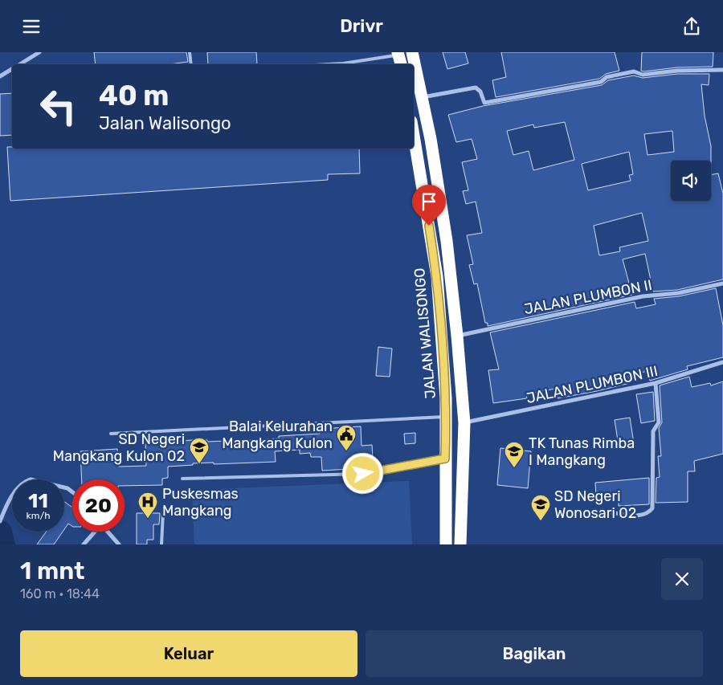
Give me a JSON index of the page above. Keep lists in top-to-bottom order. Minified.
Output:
{"streets":{"highway":["JALAN WALISONGO"],"street":["JALAN PLUMBON II","JALAN PLUMBON III"]},"places":{"public building":["Balai Kelurahan Mangkang Kulon"],"school or university":["SD Negeri Mangkang Kulon 02","TK Tunas Rimba I Mangkang","SD Negeri Wonosari 02"],"hospital":["Puskesmas Mangkang"]},"page":{"header":"Drivr","turn":["40 m","Jalan Walisongo"],"speed":"11 km/h","limit":"20","heading":["1 mnt","160 m · 18:44"],"buttons":["Keluar","Bagikan"]}}
